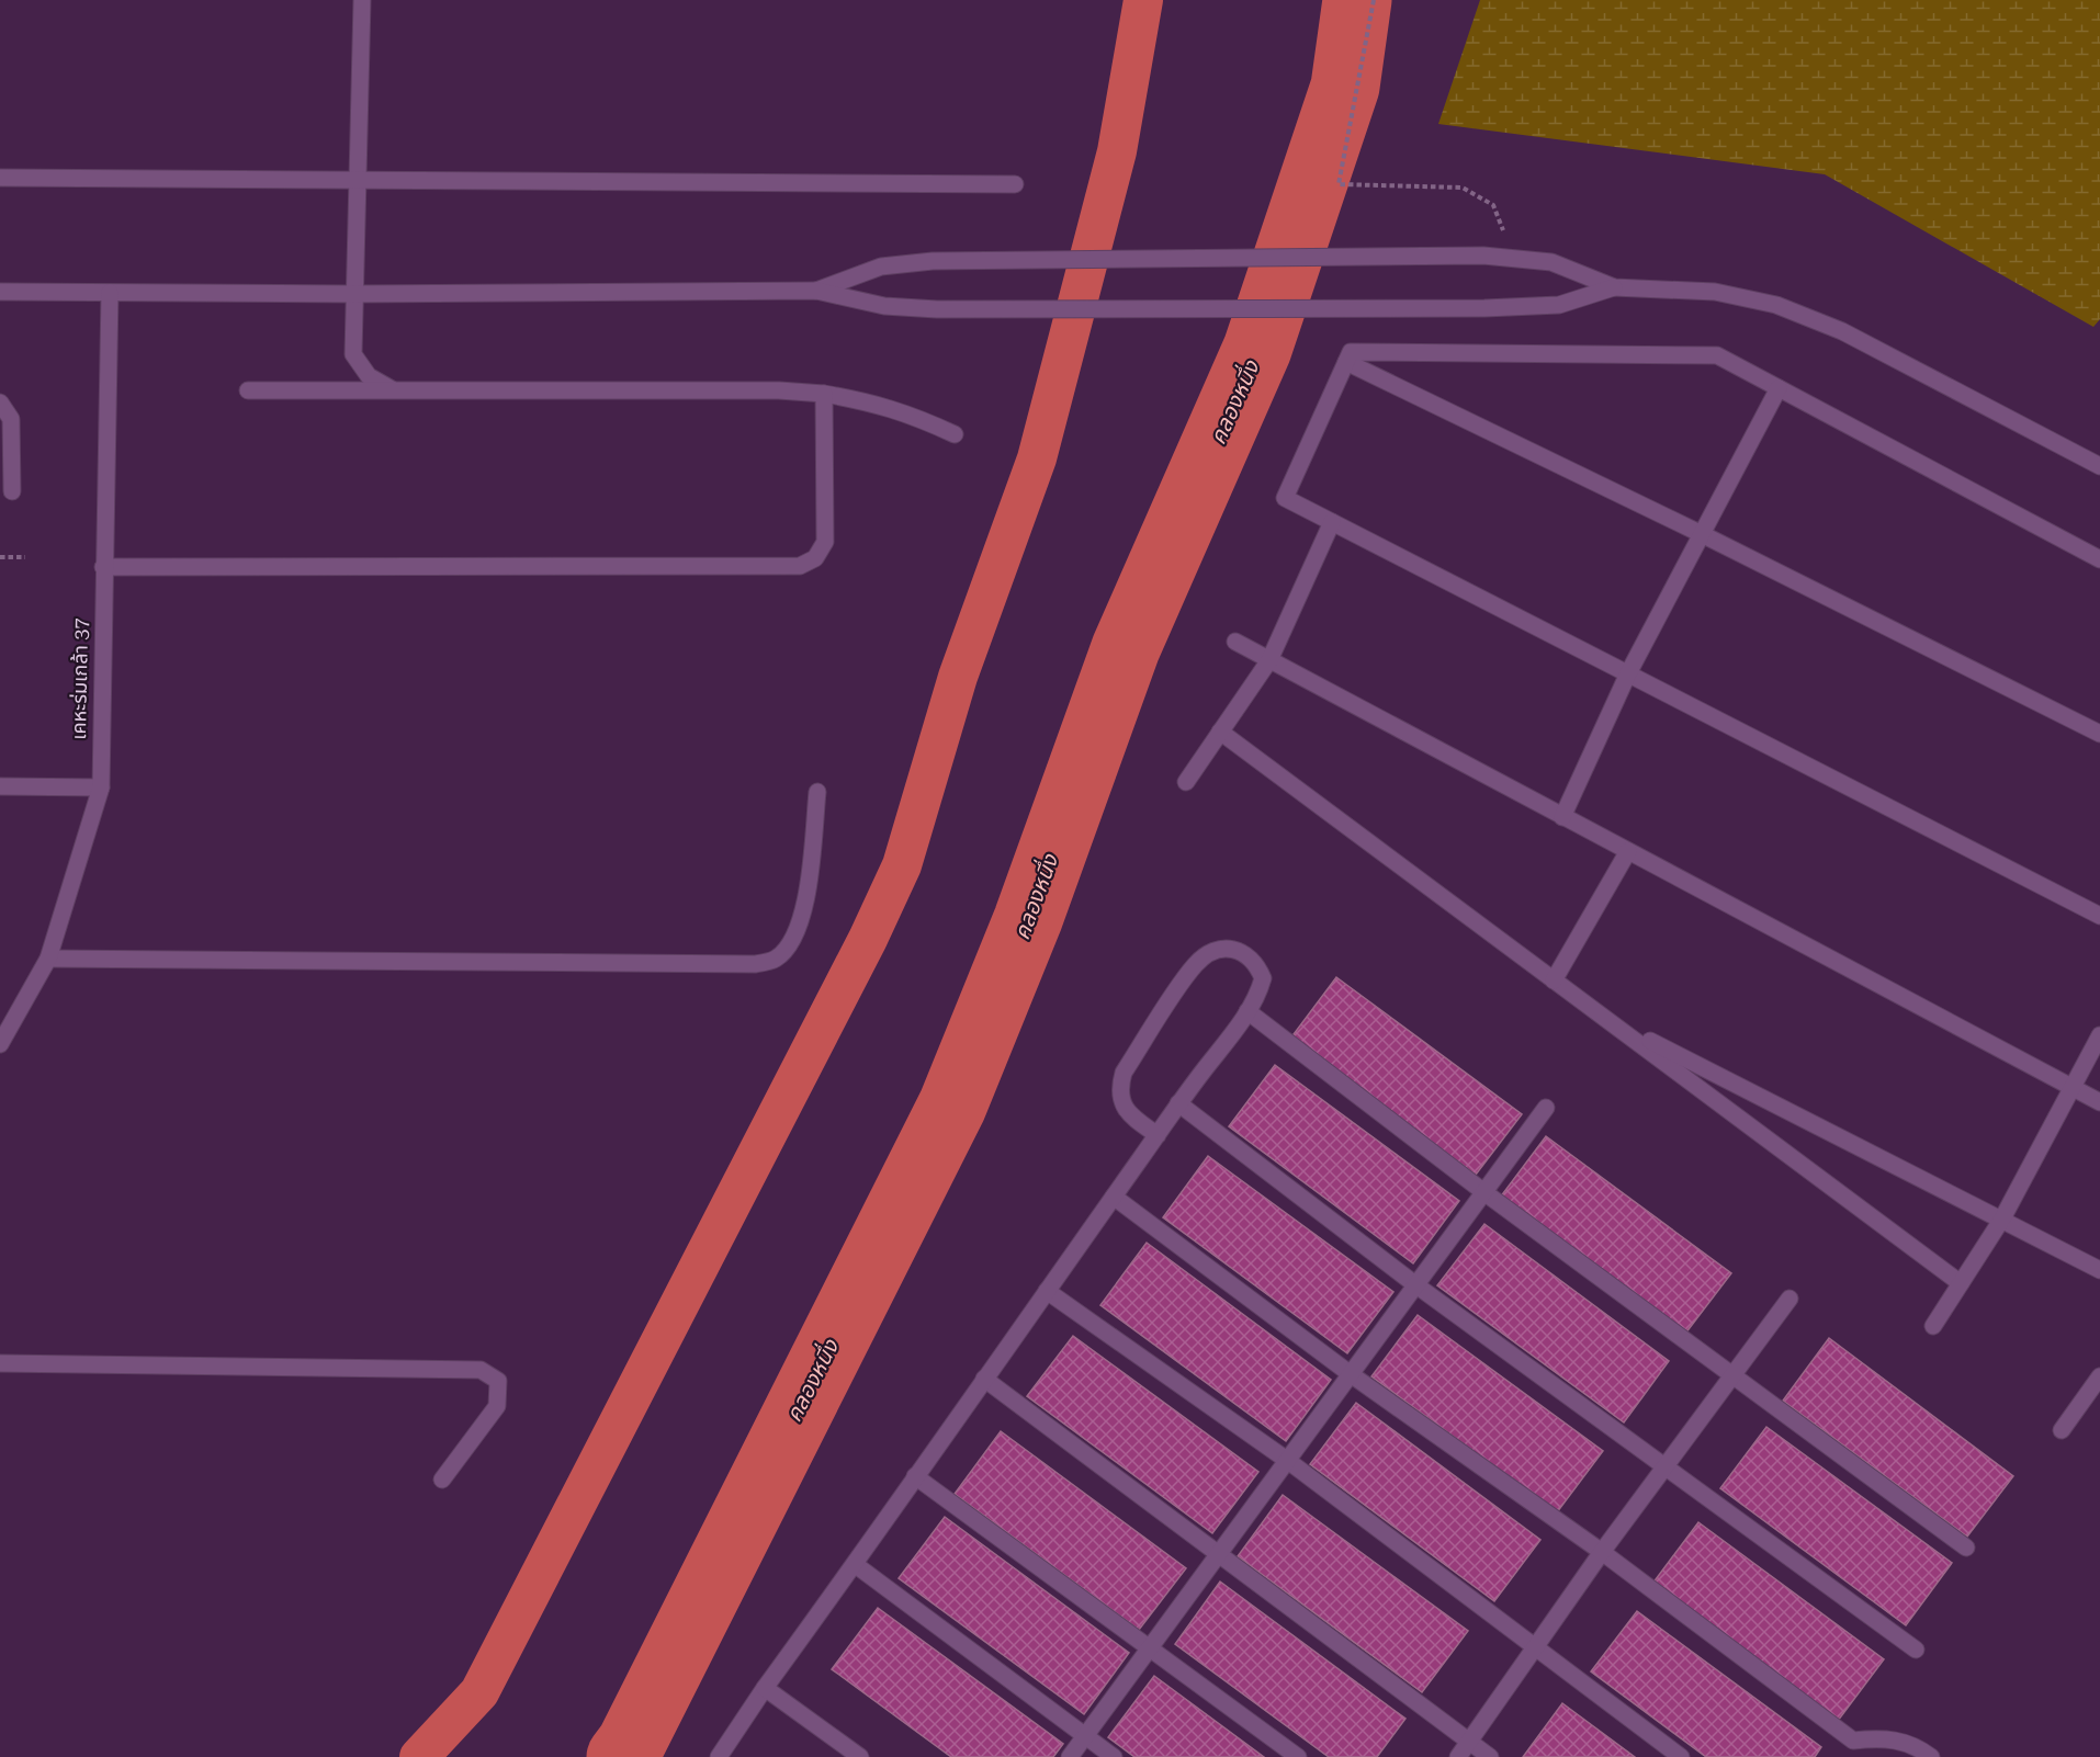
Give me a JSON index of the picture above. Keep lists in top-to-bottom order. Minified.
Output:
{"streets":{"street":["เคหะร่มเกล้า 37"]},"water":["คลองหนึ่ง"]}
